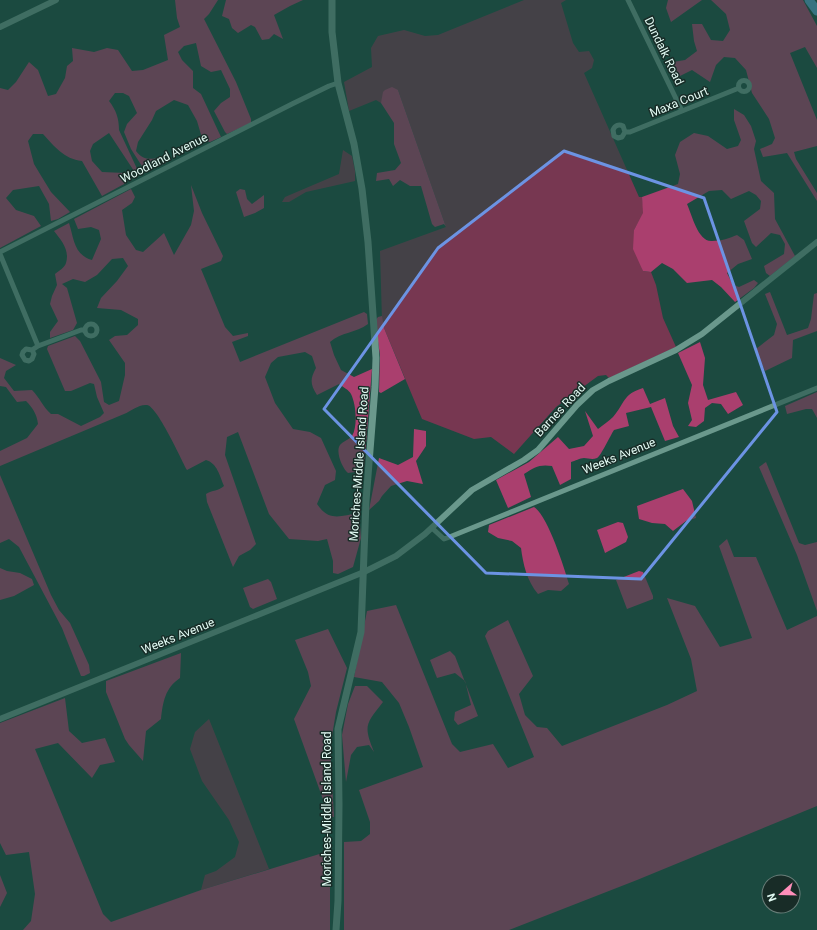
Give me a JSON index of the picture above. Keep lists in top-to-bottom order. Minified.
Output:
{"streets":{"main road":["Moriches-Middle Island Road"],"street":["Dundalk Road","Maxa Court","Woodland Avenue","Barnes Road","Weeks Avenue"]},"crossings":[["Dundalk Road","Maxa Court"],["Woodland Avenue","Moriches-Middle Island Road"],["Barnes Road","Weeks Avenue"],["Barnes Road","Moriches-Middle Island Road"],["Weeks Avenue","Moriches-Middle Island Road"]],"north":"left"}
